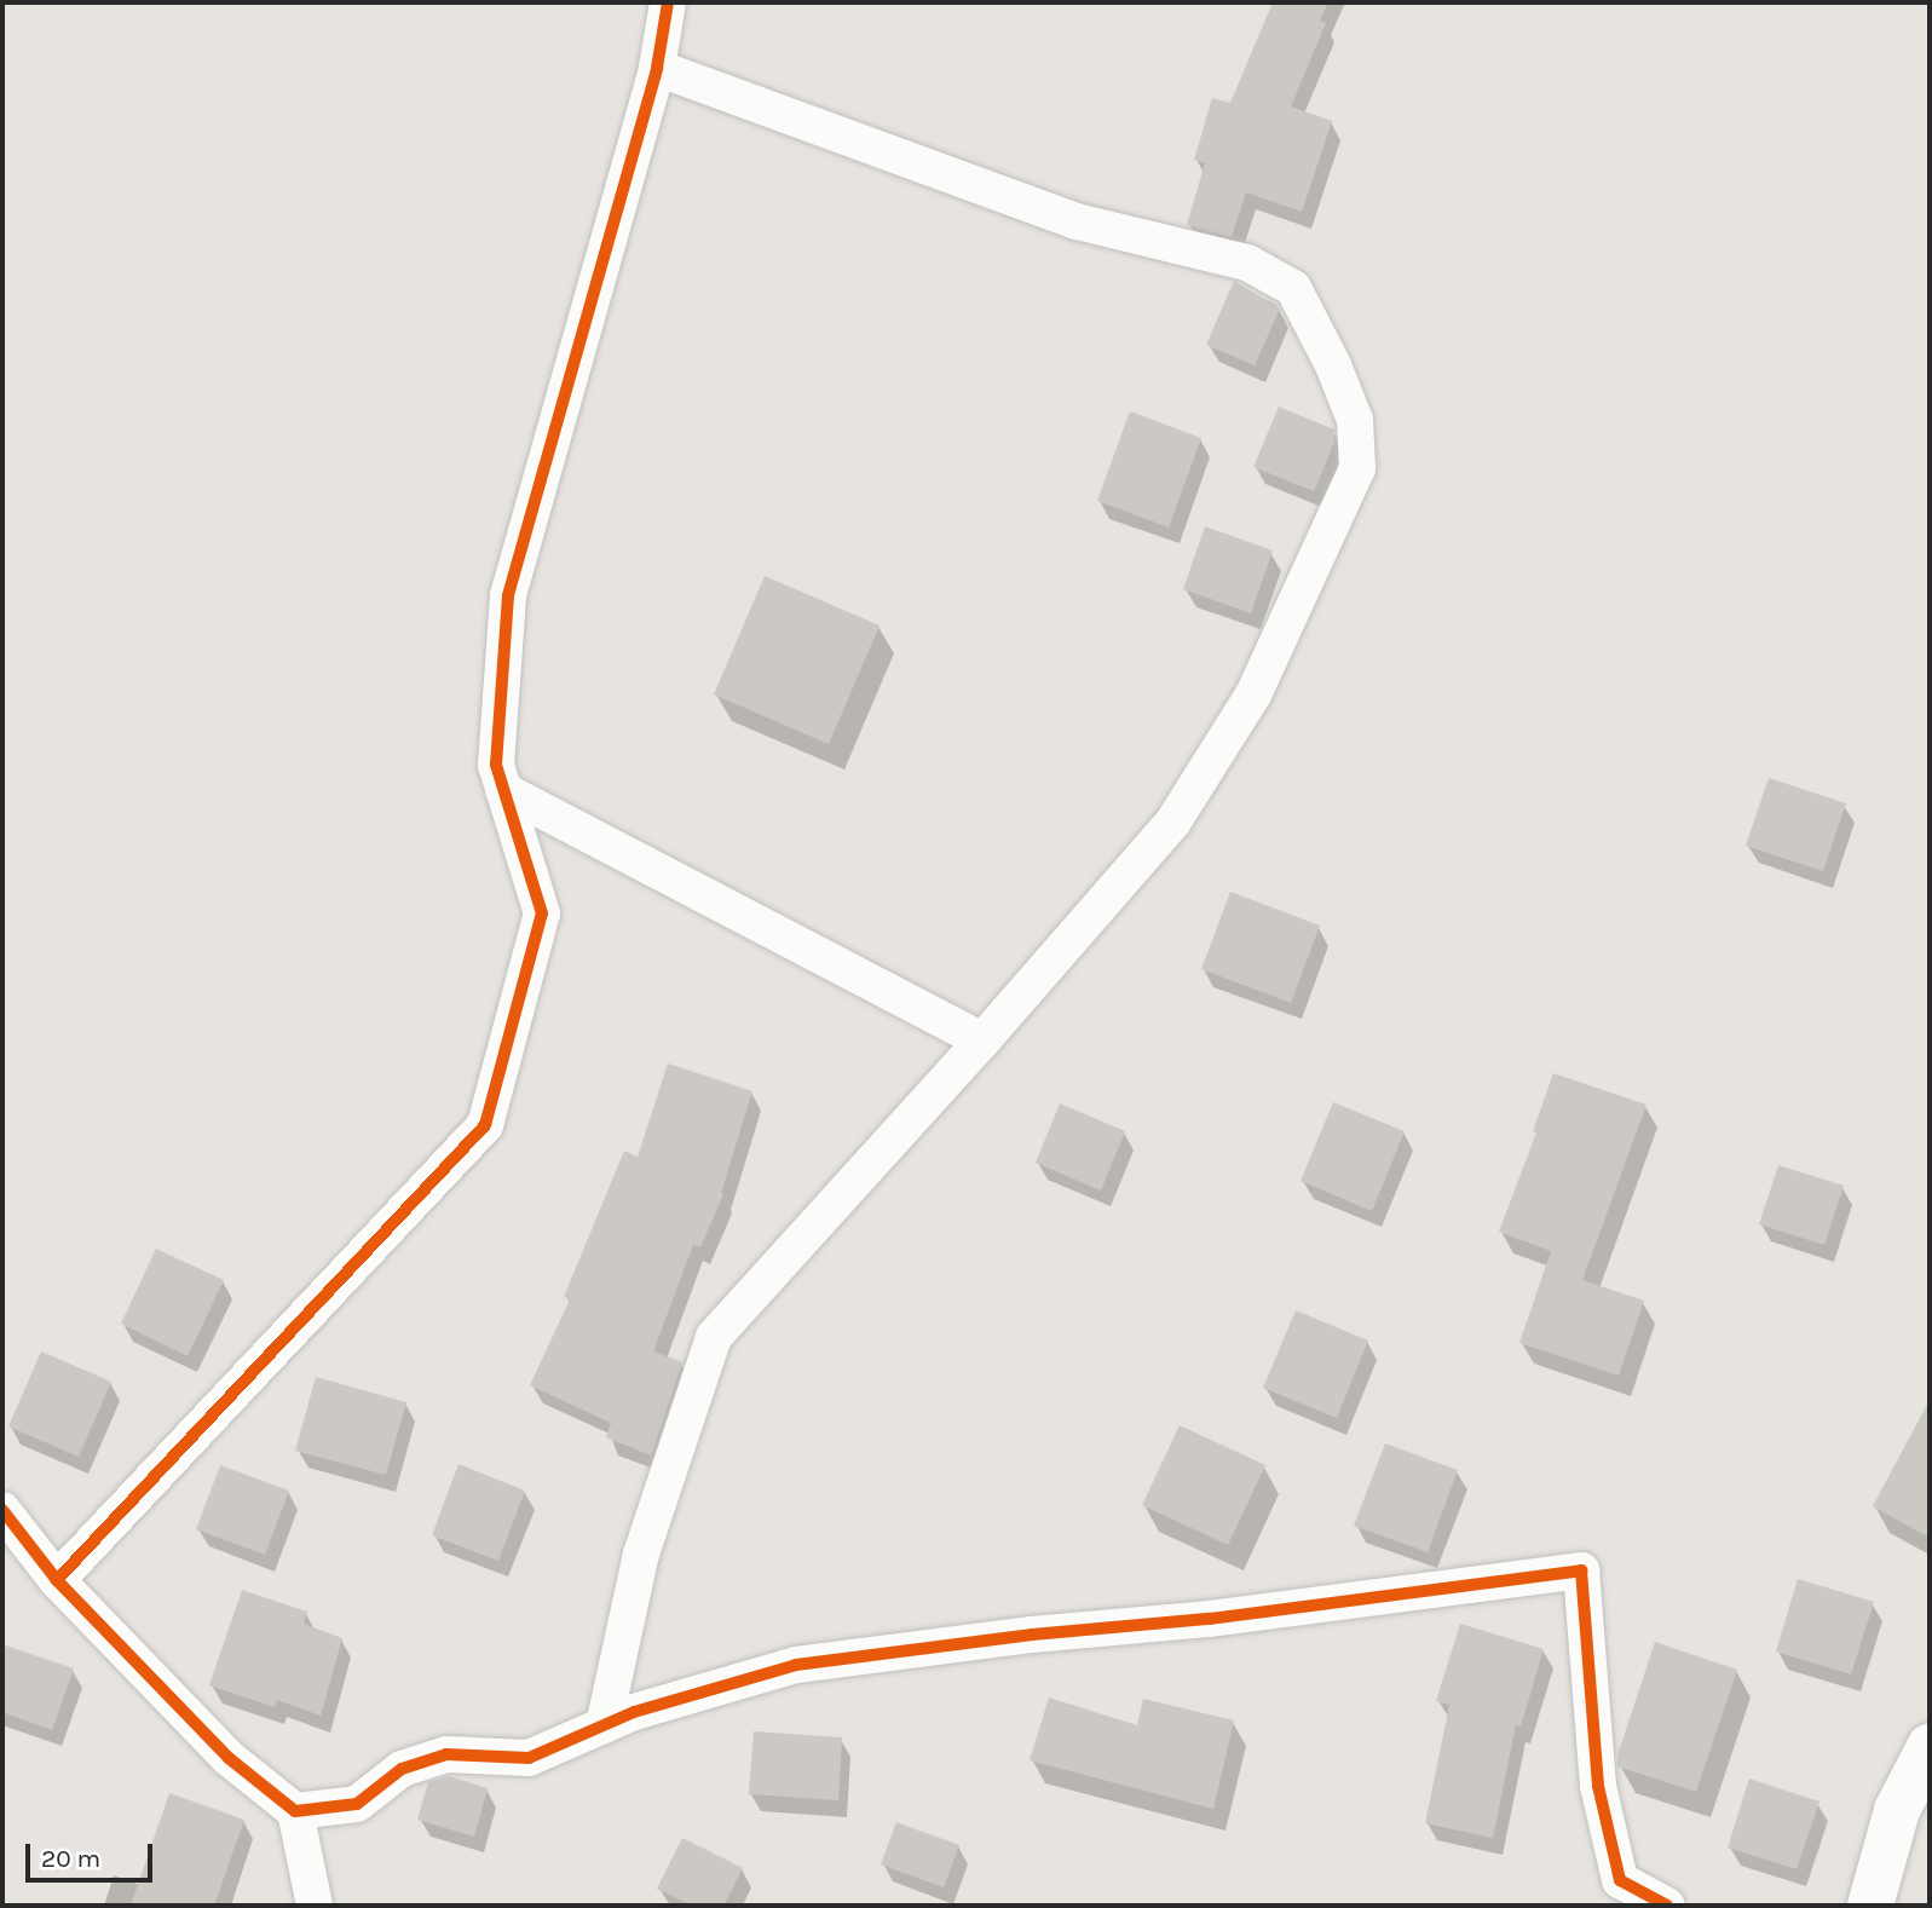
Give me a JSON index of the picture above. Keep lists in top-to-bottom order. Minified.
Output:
{"scale_bar":"20 m"}
